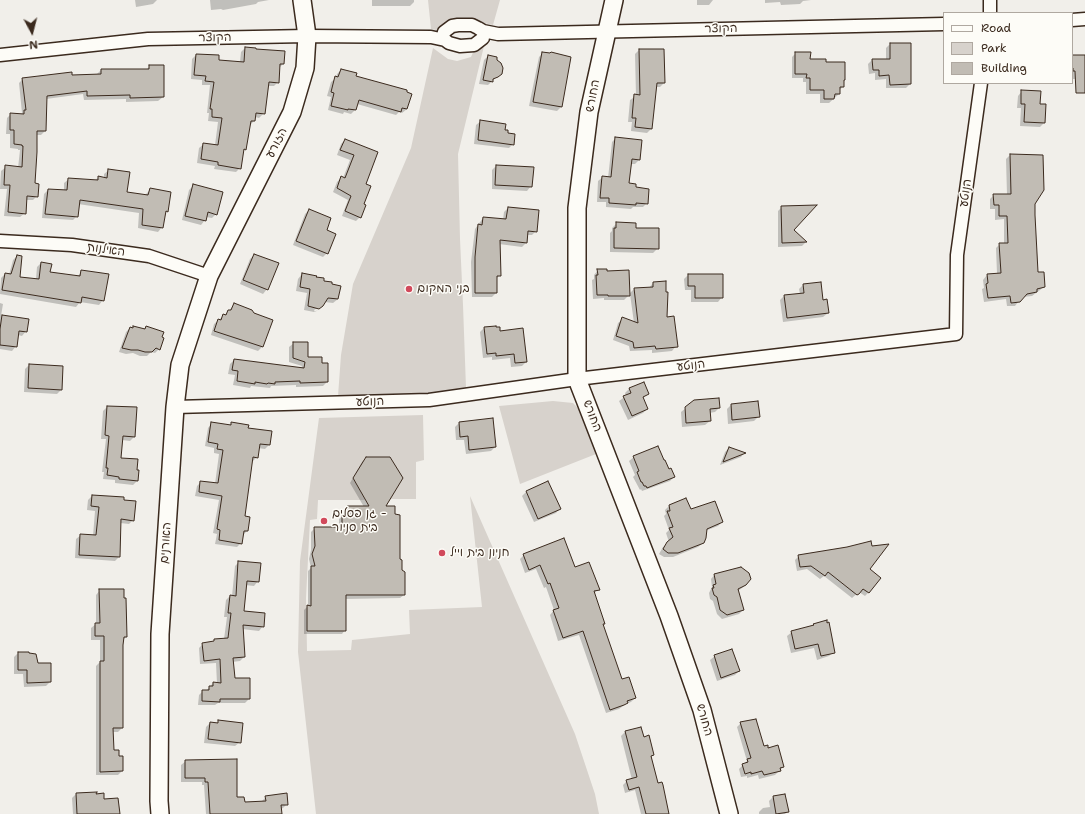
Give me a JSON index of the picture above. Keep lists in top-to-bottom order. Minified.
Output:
{"streets":{"street":["הקוצר","החורש","הזורע","הנוטע","האילנות","האורנים"]},"crossings":[["הקוצר","החורש"],["הקוצר","הזורע"],["החורש","הנוטע"],["הזורע","האילנות"],["הזורע","האורנים"],["הנוטע","האורנים"],["האילנות","האורנים"]],"places":["בני המקום","גן פסלים - בית סניור","חניון בית וייל"],"legend":["Road","Park","Building"],"north":"bottom"}
